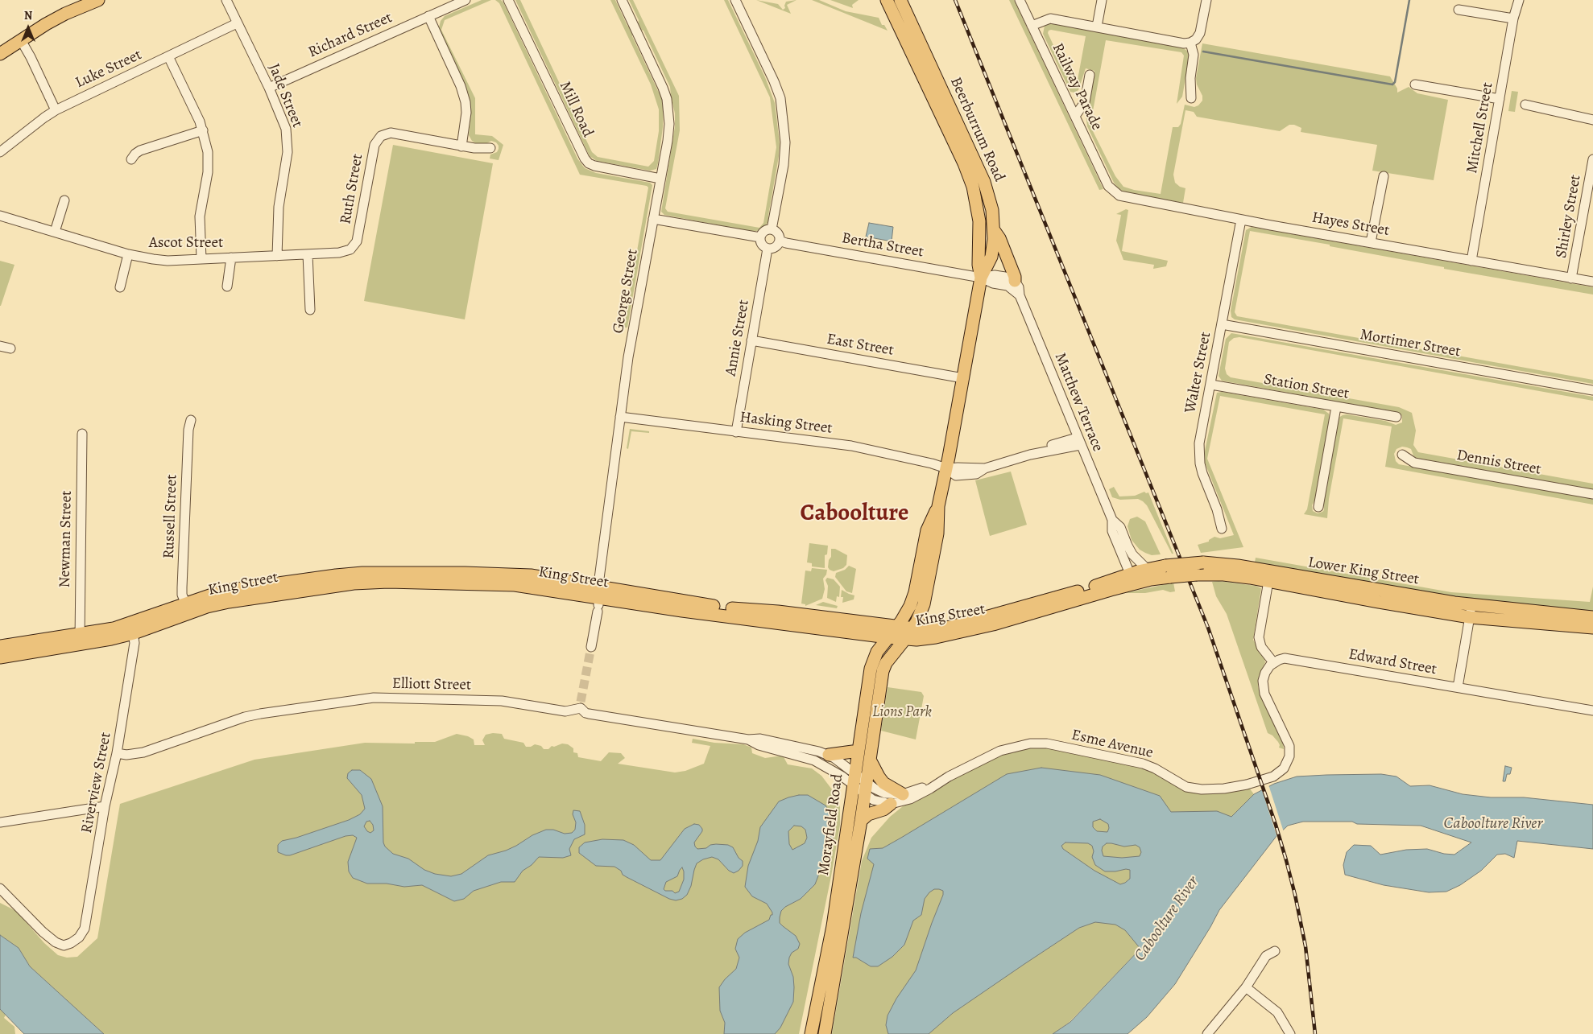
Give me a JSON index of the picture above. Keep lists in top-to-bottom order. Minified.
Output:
{"streets":{"main road":["Beerburrum Road","Lower King Street","King Street","Morayfield Road"],"street":["Richard Street","Luke Street","Railway Parade","Jade Street","Mill Road","Mitchell Street","Ruth Street","Shirley Street","Hayes Street","Ascot Street","Bertha Street","George Street","Annie Street","Mortimer Street","East Street","Walter Street","Station Street","Matthew Terrace","Hasking Street","Dennis Street","Russell Street","Newman Street","Edward Street","Elliott Street","Esme Avenue","Riverview Street"]},"crossings":[["Richard Street","Jade Street"],["Luke Street","Jade Street"],["Railway Parade","Hayes Street"],["Jade Street","Ascot Street"],["Mill Road","George Street"],["Mitchell Street","Hayes Street"],["Beerburrum Road","Bertha Street"],["Beerburrum Road","East Street"],["Beerburrum Road","Hasking Street"],["Beerburrum Road","King Street"],["Beerburrum Road","Morayfield Road"],["Ruth Street","Ascot Street"],["Shirley Street","Hayes Street"],["Hayes Street","Walter Street"],["Bertha Street","Annie Street"],["George Street","Hasking Street"],["George Street","King Street"],["Annie Street","East Street"],["Annie Street","Hasking Street"],["Mortimer Street","Walter Street"],["Walter Street","Station Street"],["Matthew Terrace","Hasking Street"],["Matthew Terrace","Lower King Street"],["Matthew Terrace","King Street"],["Russell Street","King Street"],["Newman Street","King Street"],["Lower King Street","King Street"],["King Street","Riverview Street"],["King Street","Morayfield Road"],["Edward Street","Esme Avenue"],["Elliott Street","Esme Avenue"],["Elliott Street","Riverview Street"],["Elliott Street","Morayfield Road"],["Esme Avenue","Morayfield Road"]],"districts":["Caboolture"],"water":["Caboolture River"],"parks":["Lions Park"],"north":"top"}
